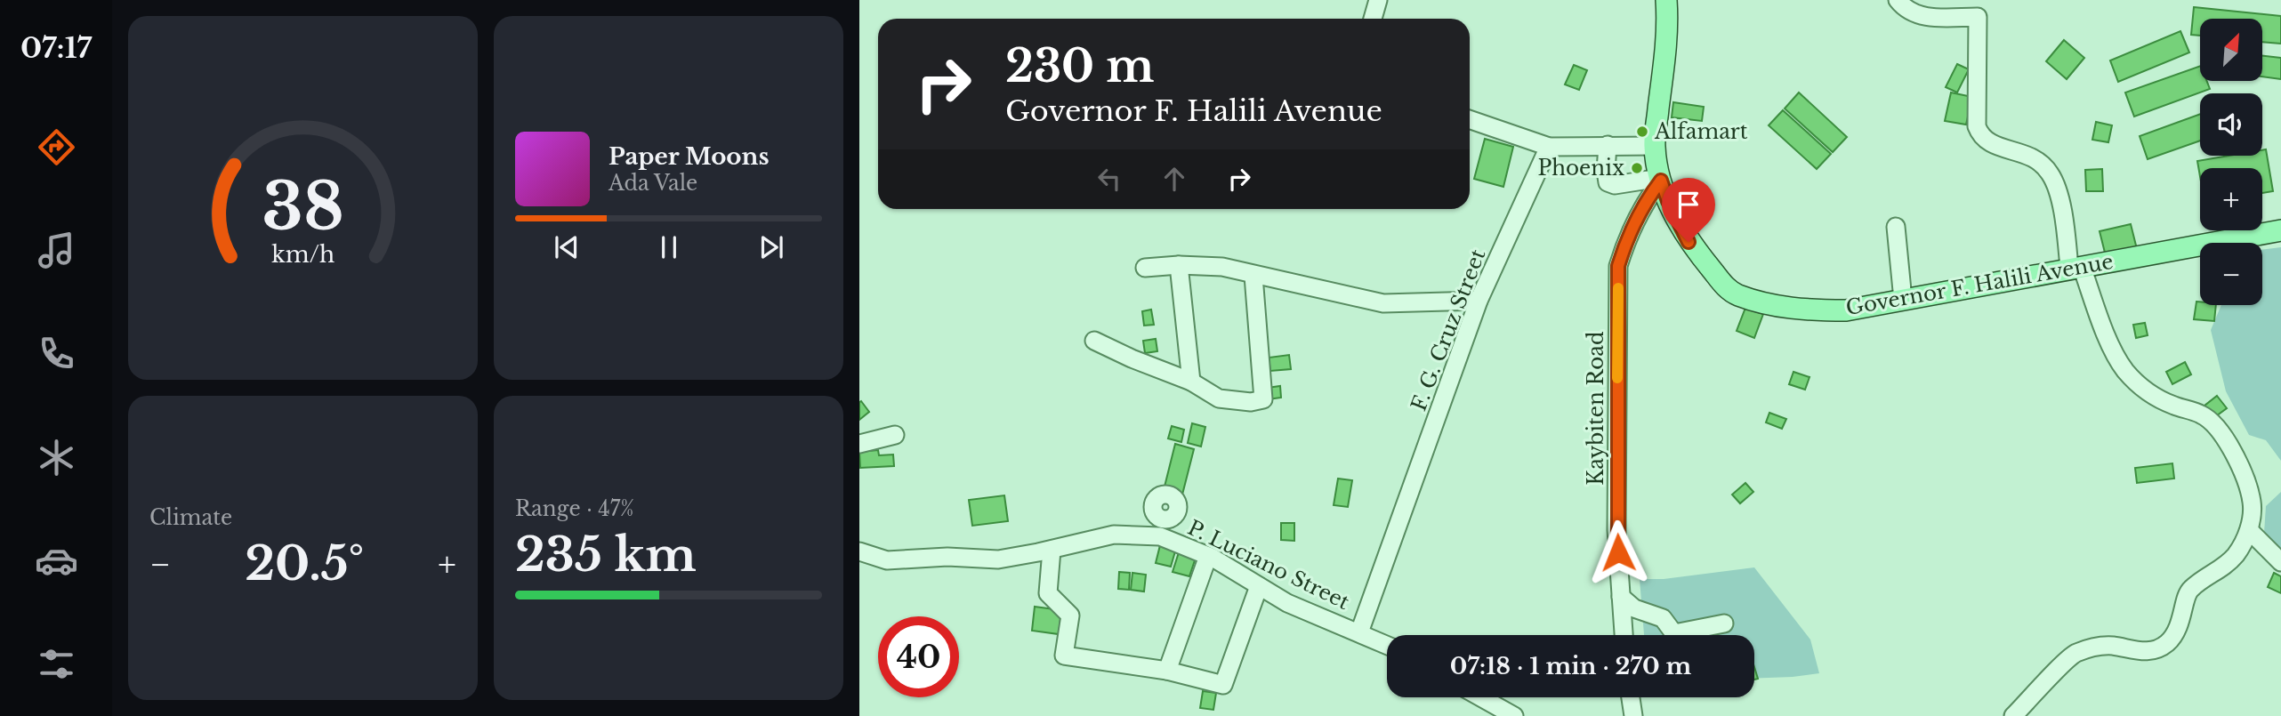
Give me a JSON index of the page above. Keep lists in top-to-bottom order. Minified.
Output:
{"streets":{"main road":["Governor F. Halili Avenue"],"street":["F. G. Cruz Street","Kaybiten Road","P. Luciano Street"]},"crossings":[["Governor F. Halili Avenue","Kaybiten Road"],["F. G. Cruz Street","P. Luciano Street"]],"places":["Alfamart","Phoenix"],"north":"top right","page":{"tabs":"07:17","map_buttons":["+","−"],"turn":["230 m","Governor F. Halili Avenue"],"song":["Paper Moons","Ada Vale"],"tile":["Climate",["Range · 47%","235 km"]],"heat":["−","20.5°","+"],"limit":"40","trip":"07:18 · 1 min · 270 m","gauge":["38","km/h"]}}
